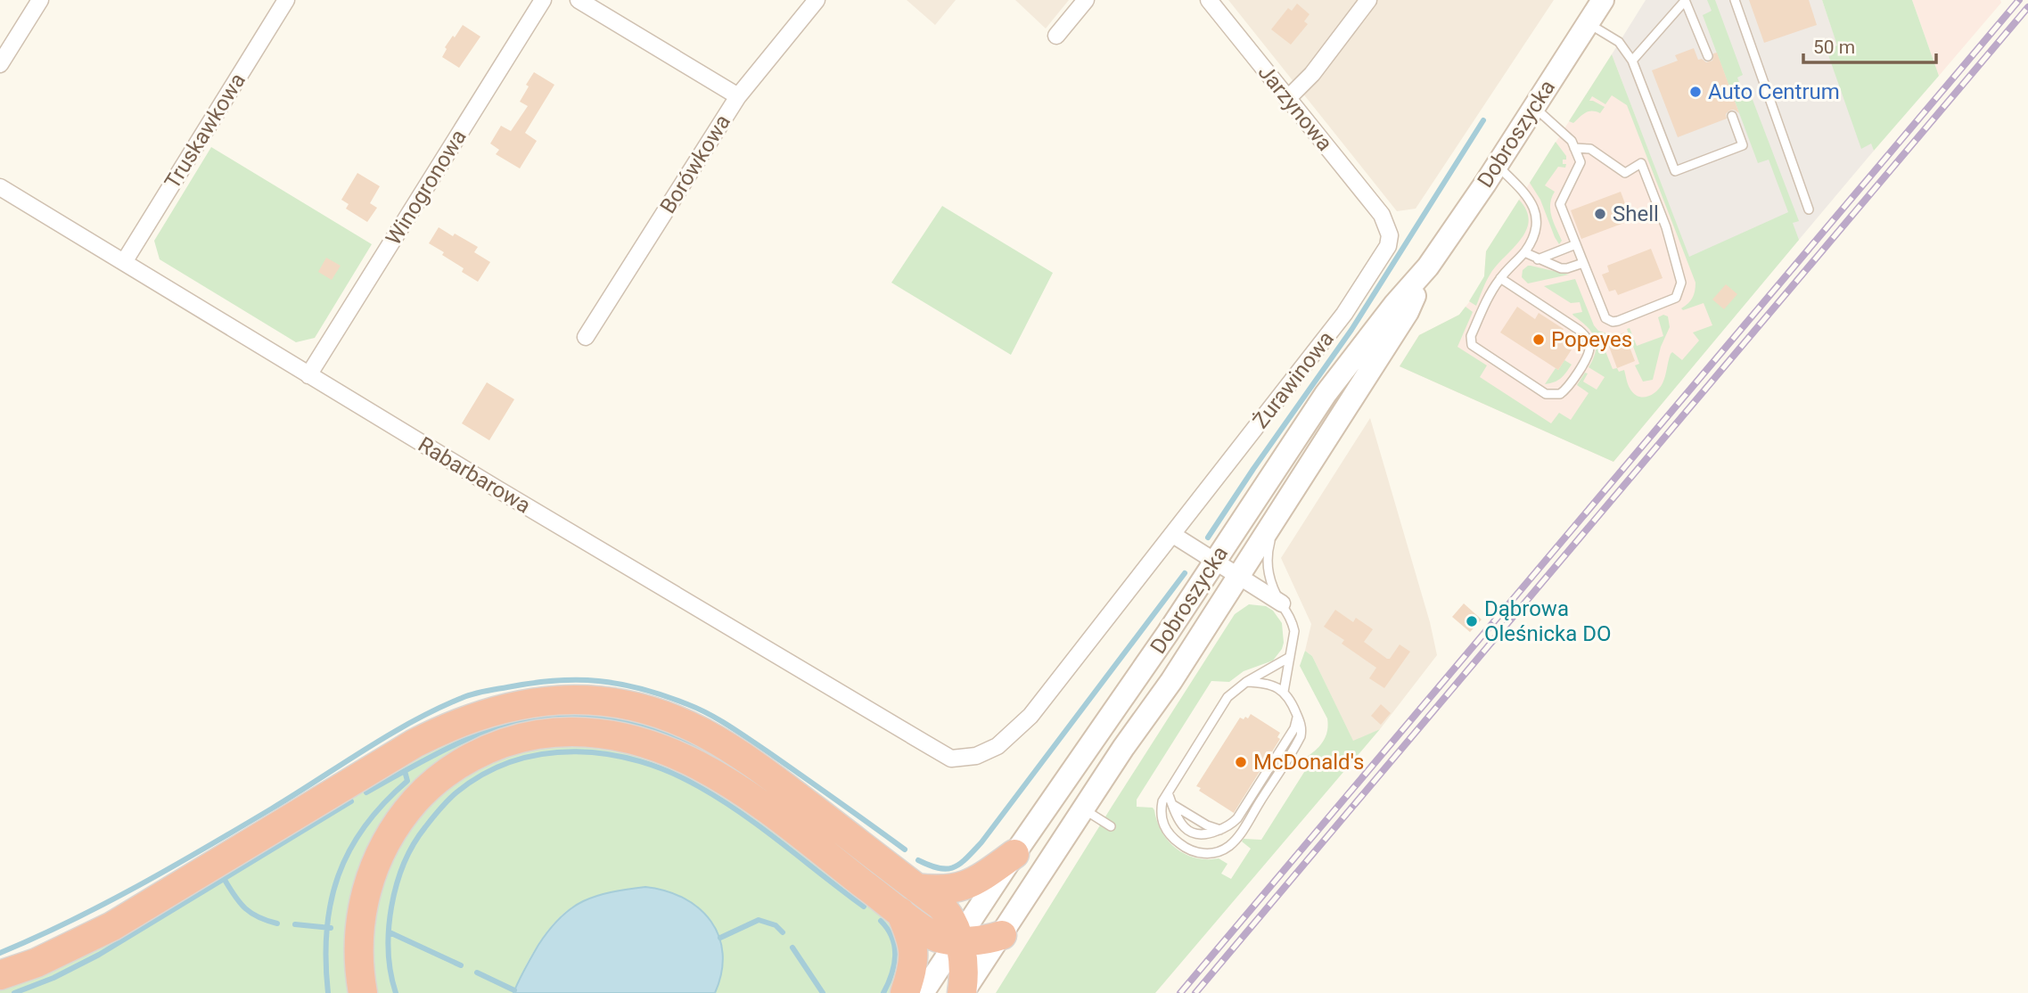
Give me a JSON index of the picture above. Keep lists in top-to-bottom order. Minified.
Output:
{"streets":{"main road":["Dobroszycka"],"street":["Jarzynowa","Truskawkowa","Borówkowa","Winogronowa","Żurawinowa","Rabarbarowa"]},"crossings":[["Jarzynowa","Żurawinowa"],["Truskawkowa","Rabarbarowa"],["Winogronowa","Rabarbarowa"],["Żurawinowa","Rabarbarowa"]],"places":["Auto Centrum","Shell","Popeyes","Dąbrowa Oleśnicka DO","McDonald's"],"scale_bar":"50 m"}
